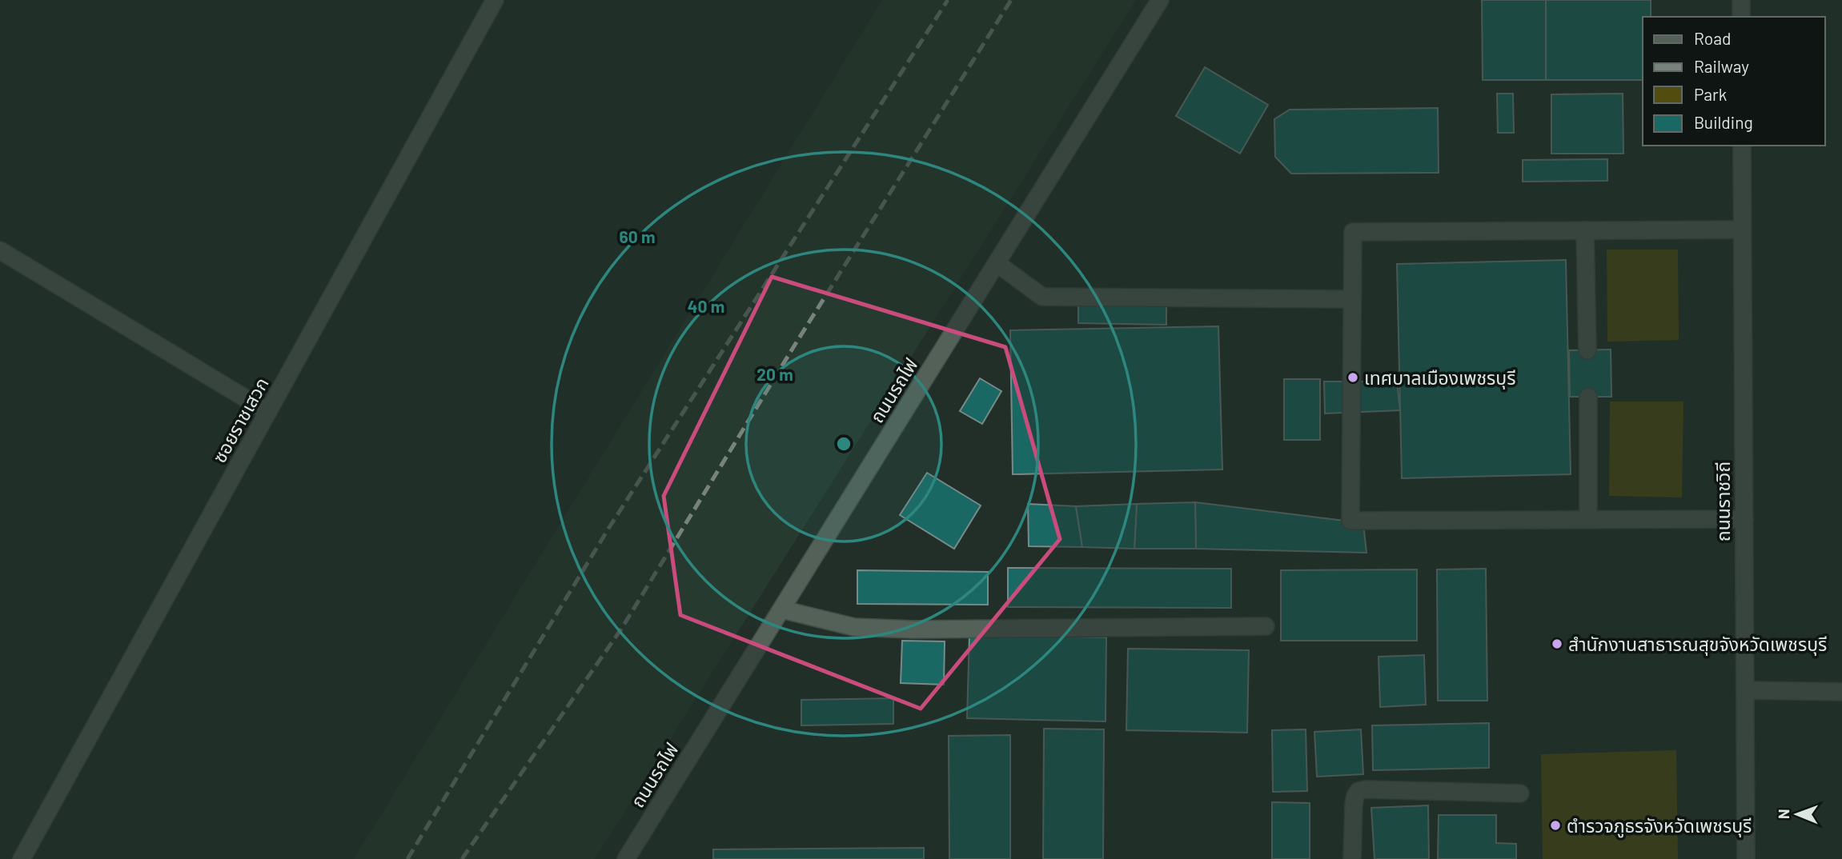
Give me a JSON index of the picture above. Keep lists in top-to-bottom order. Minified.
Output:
{"streets":{"street":["ถนนรถไฟ","ซอยราชเสวก","ถนนราชวิถี"]},"places":["เทศบาลเมืองเพชรบุรี","สำนักงานสาธารณสุขจังหวัดเพชรบุรี","ตำรวจภูธรจังหวัดเพชรบุรี"],"legend":["Road","Railway","Park","Building"],"north":"left","rings":["60 m","40 m","20 m"]}
